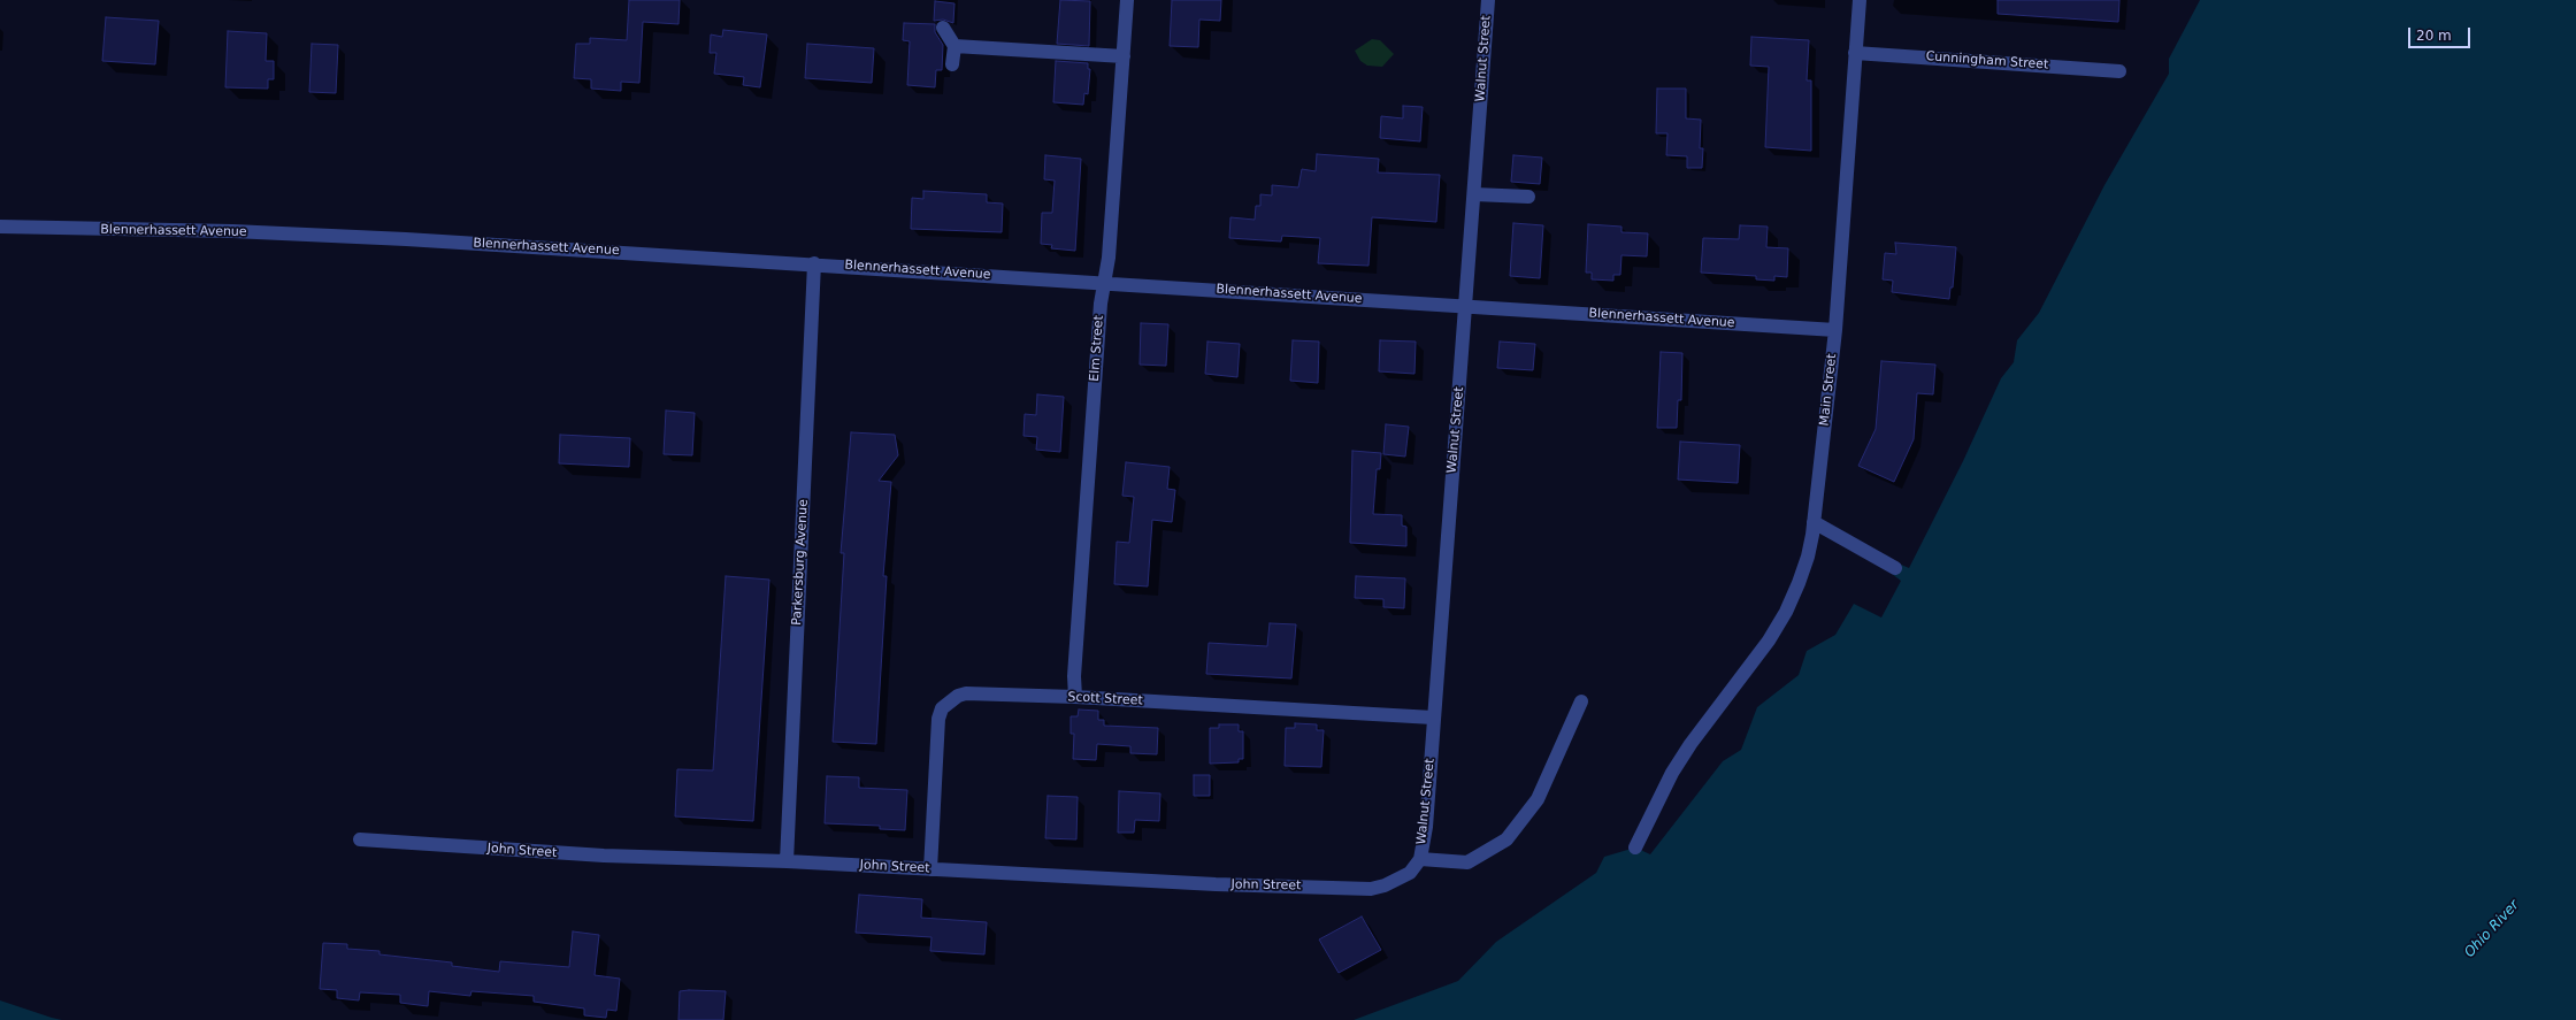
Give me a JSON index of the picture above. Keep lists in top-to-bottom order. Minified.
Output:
{"streets":{"street":["Walnut Street","Cunningham Street","Blennerhassett Avenue","Elm Street","Main Street","Parkersburg Avenue","Scott Street","John Street"]},"crossings":[["Walnut Street","Blennerhassett Avenue"],["Walnut Street","Scott Street"],["Walnut Street","John Street"],["Cunningham Street","Main Street"],["Blennerhassett Avenue","Elm Street"],["Blennerhassett Avenue","Main Street"],["Blennerhassett Avenue","Parkersburg Avenue"],["Elm Street","Scott Street"],["Parkersburg Avenue","John Street"],["Scott Street","John Street"]],"water":["Ohio River"],"scale_bar":"20 m"}
